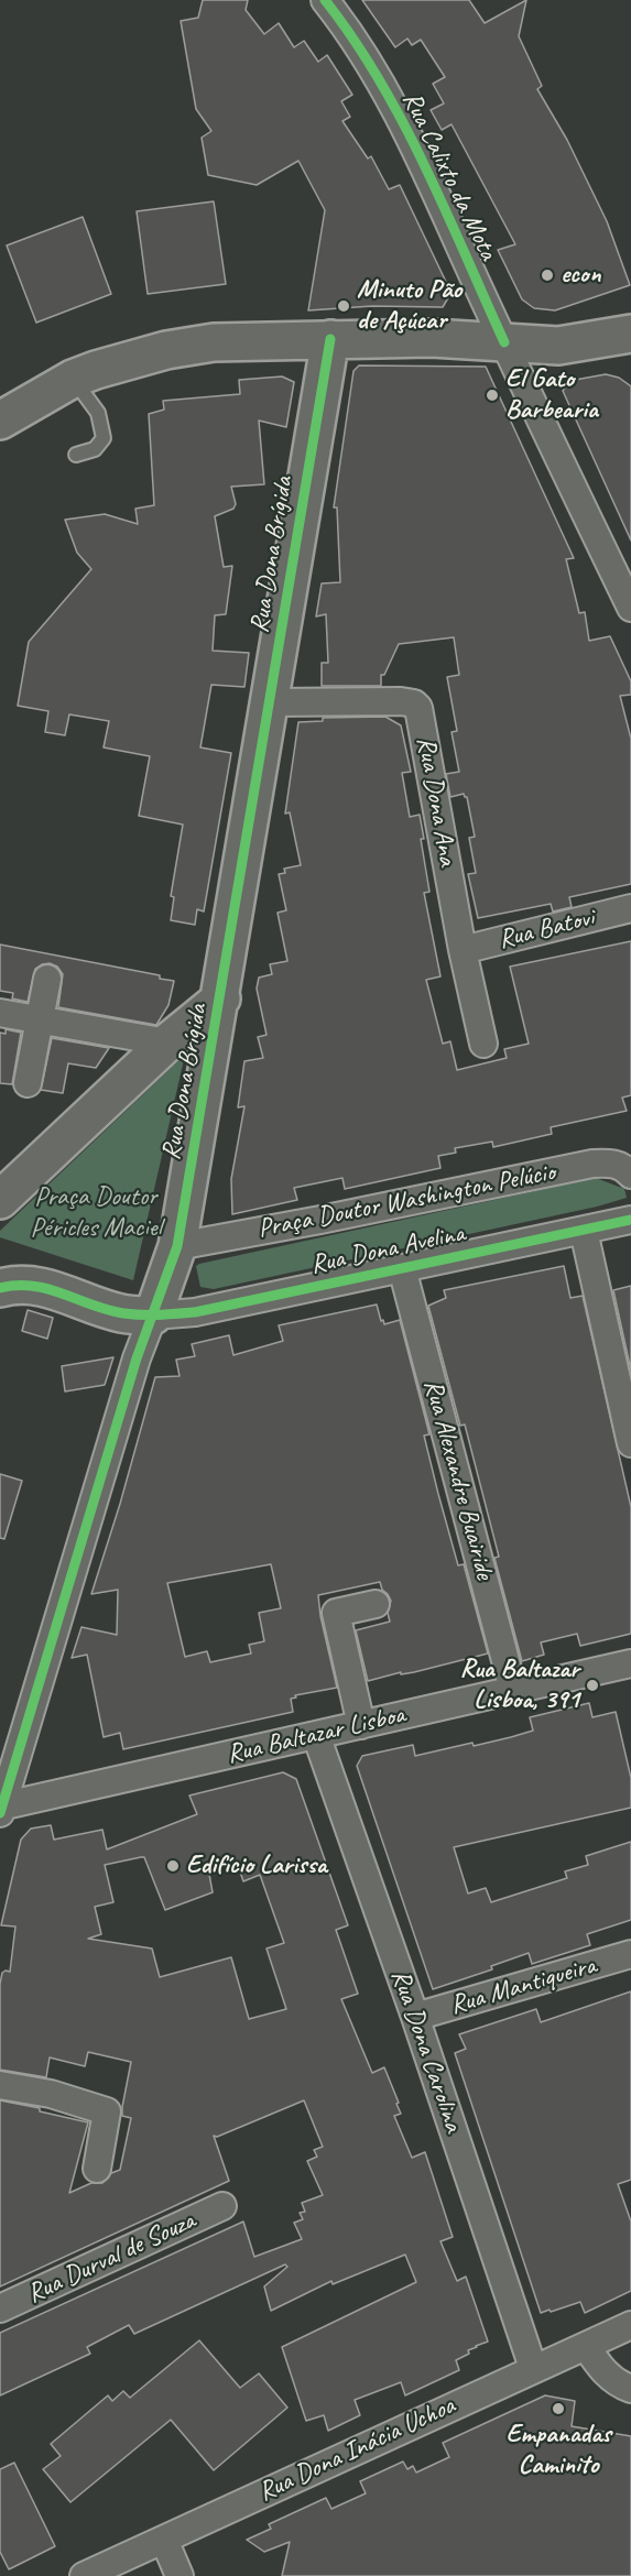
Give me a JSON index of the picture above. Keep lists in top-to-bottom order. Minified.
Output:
{"streets":{"street":["Rua Calixto da Mota","Rua Dona Brígida","Rua Dona Ana","Rua Batovi","Praça Doutor Washington Pelúcio","Rua Dona Avelina","Rua Alexandre Buairide","Rua Baltazar Lisboa","Rua Mantiqueira","Rua Dona Carolina","Rua Durval de Souza","Rua Dona Inácia Uchoa"]},"crossings":[["Rua Dona Brígida","Rua Dona Ana"],["Rua Dona Brígida","Praça Doutor Washington Pelúcio"],["Rua Dona Brígida","Rua Dona Avelina"],["Rua Dona Brígida","Rua Baltazar Lisboa"],["Rua Dona Ana","Rua Batovi"],["Rua Dona Avelina","Rua Alexandre Buairide"],["Rua Alexandre Buairide","Rua Baltazar Lisboa"],["Rua Baltazar Lisboa","Rua Dona Carolina"],["Rua Mantiqueira","Rua Dona Carolina"],["Rua Dona Carolina","Rua Dona Inácia Uchoa"]],"parks":["Praça Doutor Péricles Maciel"],"places":["econ","Minuto Pão de Açúcar","El Gato Barbearia","Rua Baltazar Lisboa, 391","Edifício Larissa","Empanadas Caminito"]}
